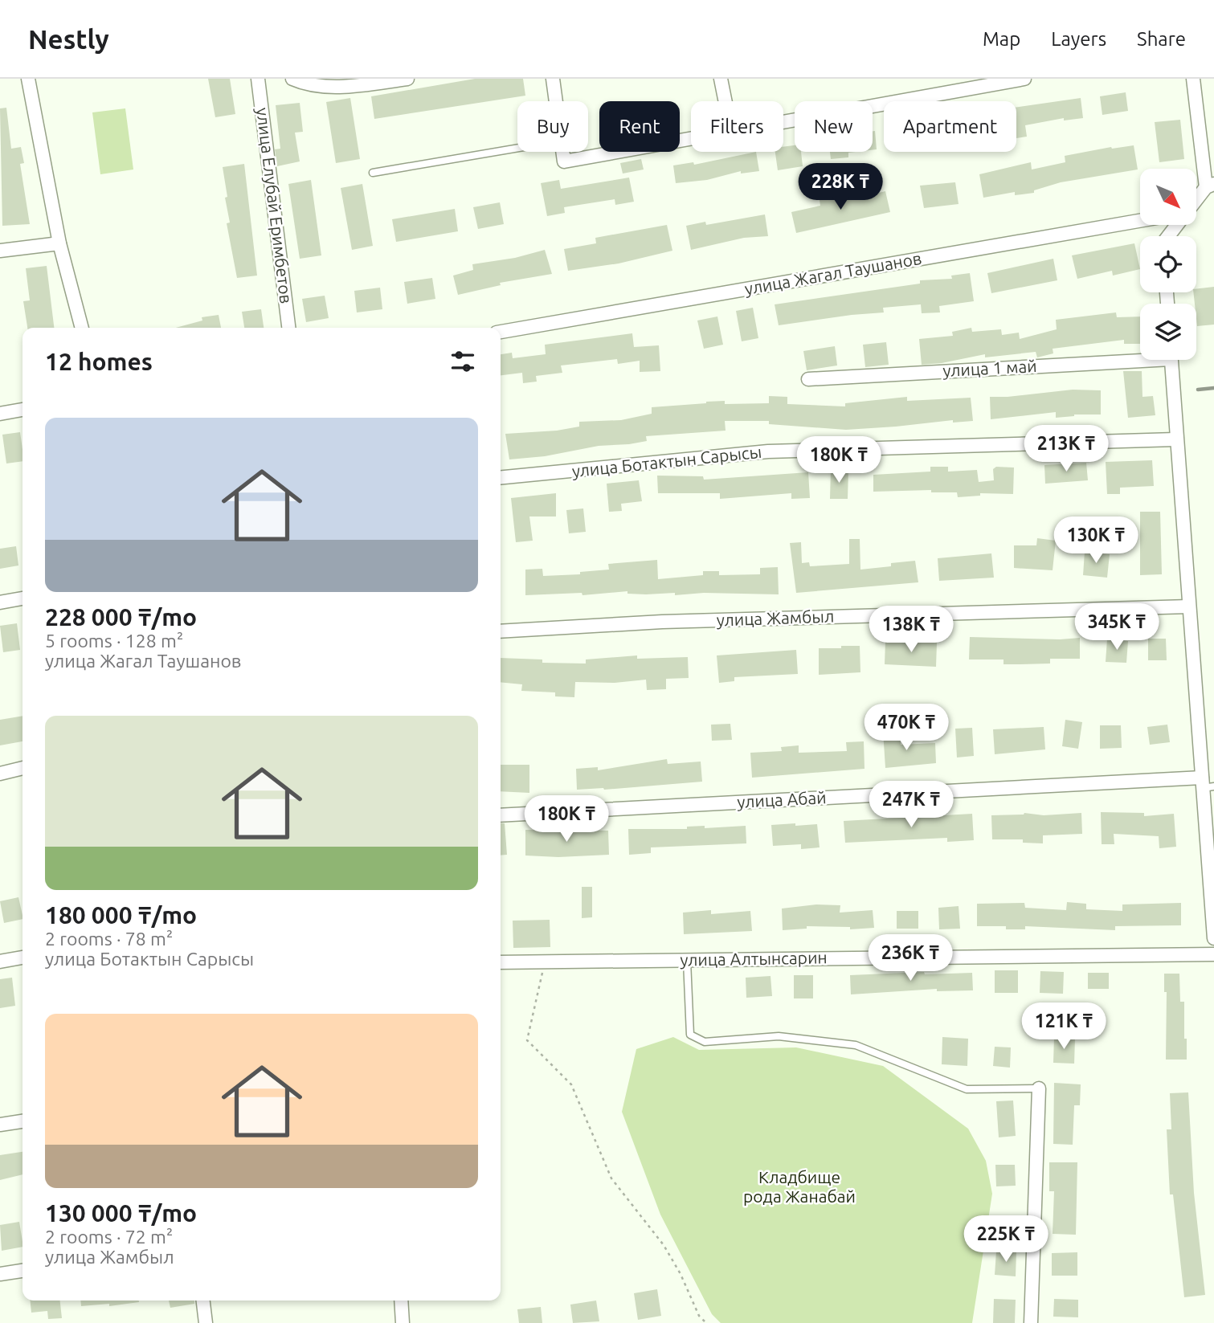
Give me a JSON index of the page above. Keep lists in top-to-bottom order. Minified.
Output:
{"streets":{"street":["улица Елубай Еримбетов","улица Жагал Таушанов","улица 1 май","улица Ботактын Сарысы","улица Жамбыл","улица Абай","улица Алтынсарин"]},"parks":["Кладбище рода Жанабай"],"north":"bottom right","page":{"header":"Nestly","nav":["Map","Layers","Share"],"chip":["Buy","Rent","Filters","New","Apartment"],"price":["228K ₸","213K ₸","180K ₸","130K ₸","345K ₸","138K ₸","470K ₸","247K ₸","180K ₸","236K ₸","121K ₸","225K ₸"],"heading":"12 homes","list":[{"name":"228 000 ₸/mo","note":"5 rooms · 128 m² · улица Жагал Таушанов"},{"name":"180 000 ₸/mo","note":"2 rooms · 78 m² · улица Ботактын Сарысы"},{"name":"130 000 ₸/mo","note":"2 rooms · 72 m² · улица Жамбыл"}]}}
